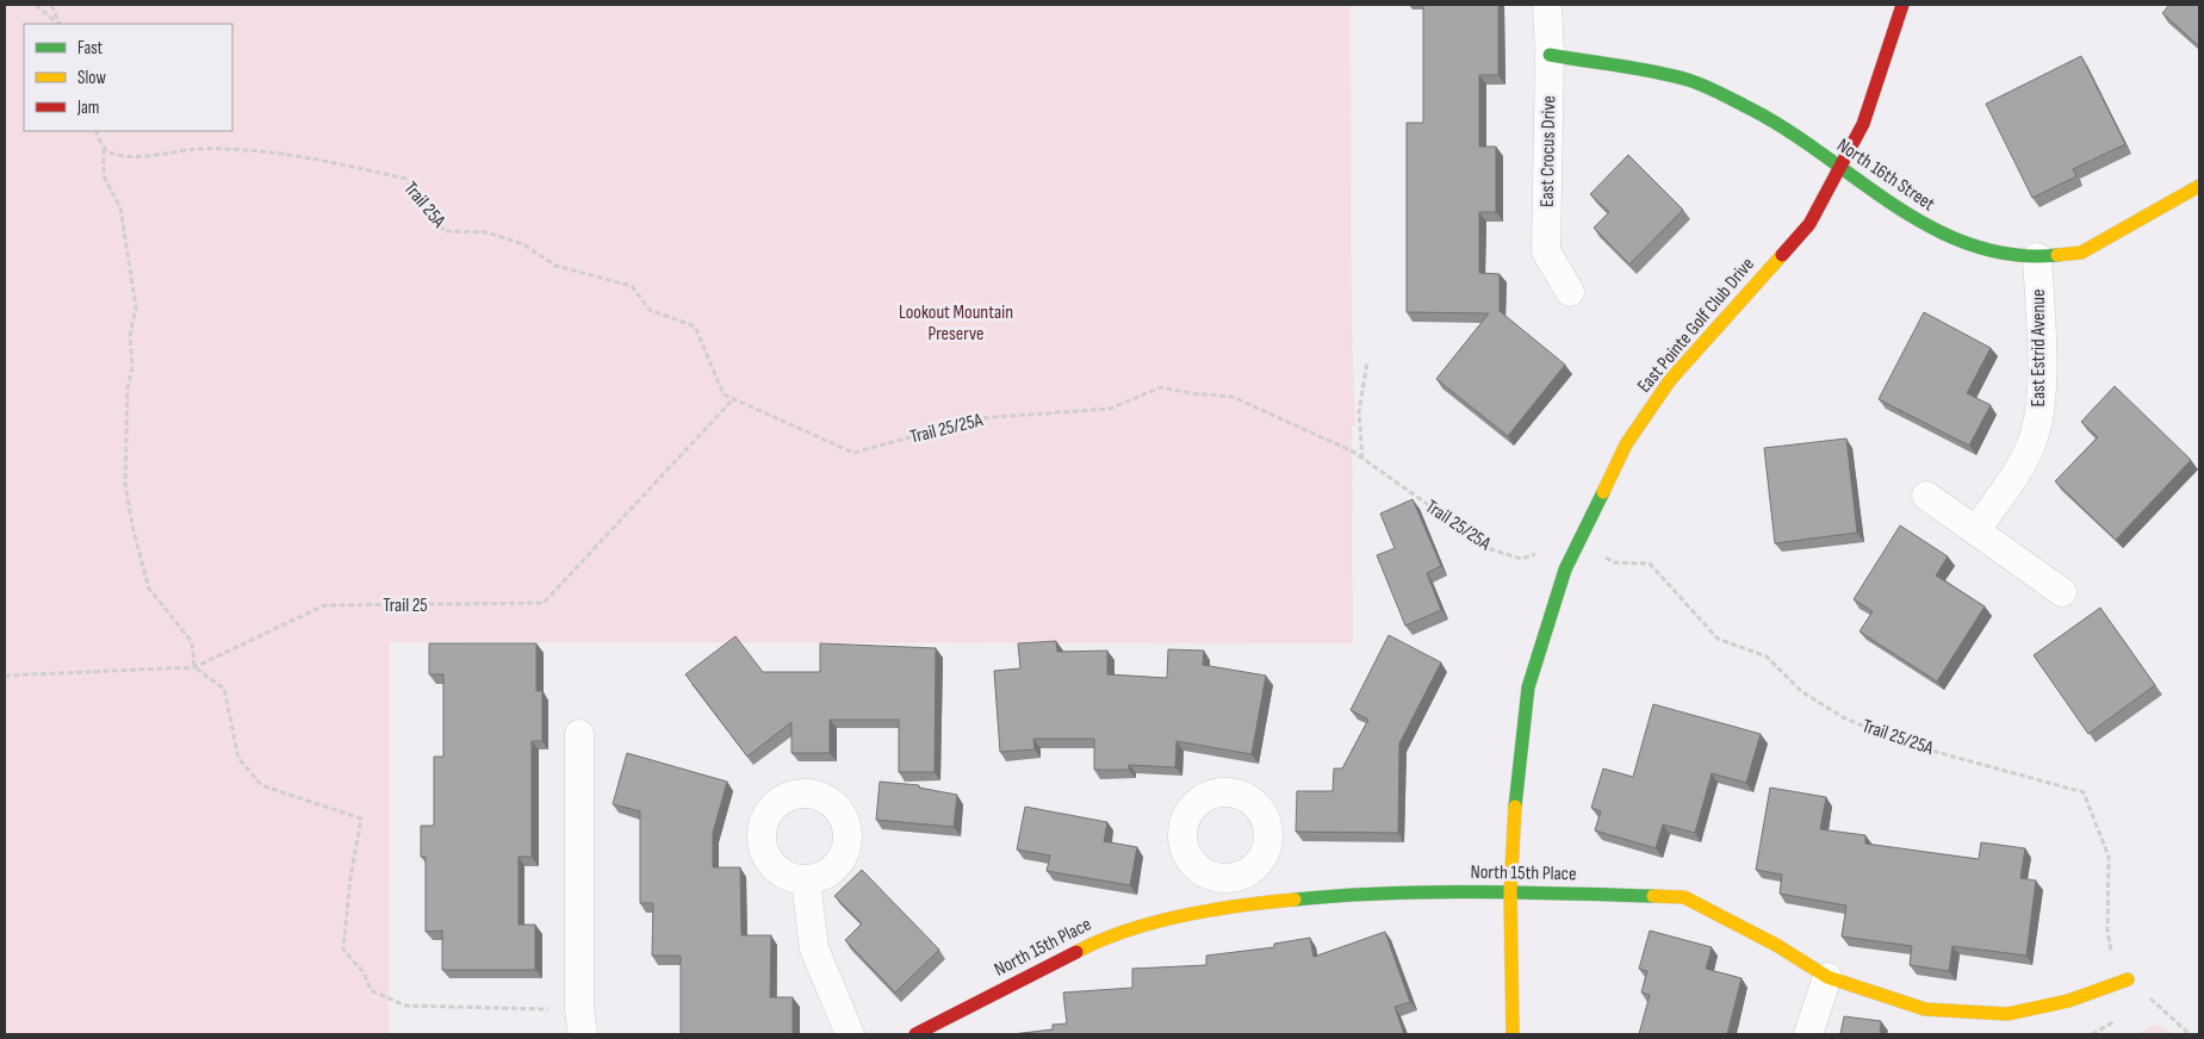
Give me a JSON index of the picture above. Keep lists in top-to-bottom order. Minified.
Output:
{"streets":{"street":["East Crocus Drive","North 16th Street","East Pointe Golf Club Drive","East Estrid Avenue","North 15th Place"],"path":["Trail 25A","Trail 25/25A","Trail 25"]},"crossings":[["East Crocus Drive","North 16th Street"],["North 16th Street","East Pointe Golf Club Drive"],["North 16th Street","East Estrid Avenue"],["Trail 25A","Trail 25/25A"],["Trail 25A","Trail 25"],["East Pointe Golf Club Drive","Trail 25/25A"],["East Pointe Golf Club Drive","North 15th Place"],["Trail 25/25A","Trail 25"]],"parks":["Lookout Mountain Preserve"],"legend":["Fast","Slow","Jam"]}
